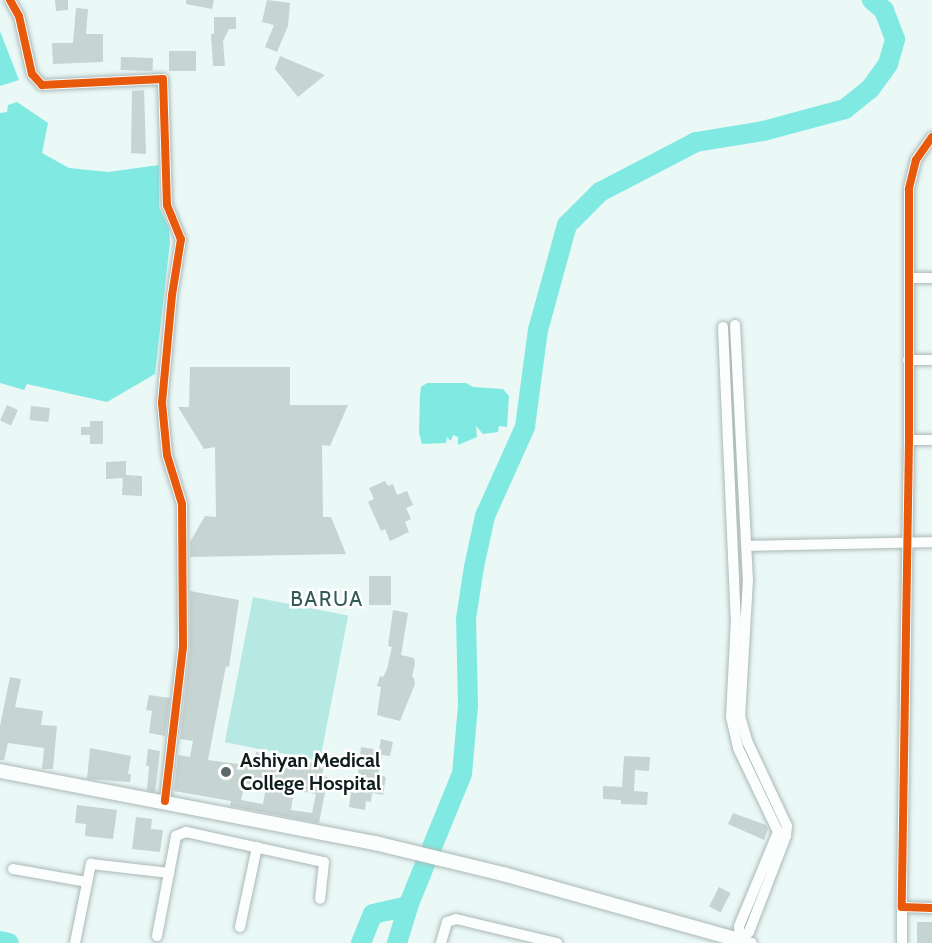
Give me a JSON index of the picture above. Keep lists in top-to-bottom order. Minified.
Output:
{"districts":["BARUA"],"places":["Ashiyan Medical College Hospital"]}
